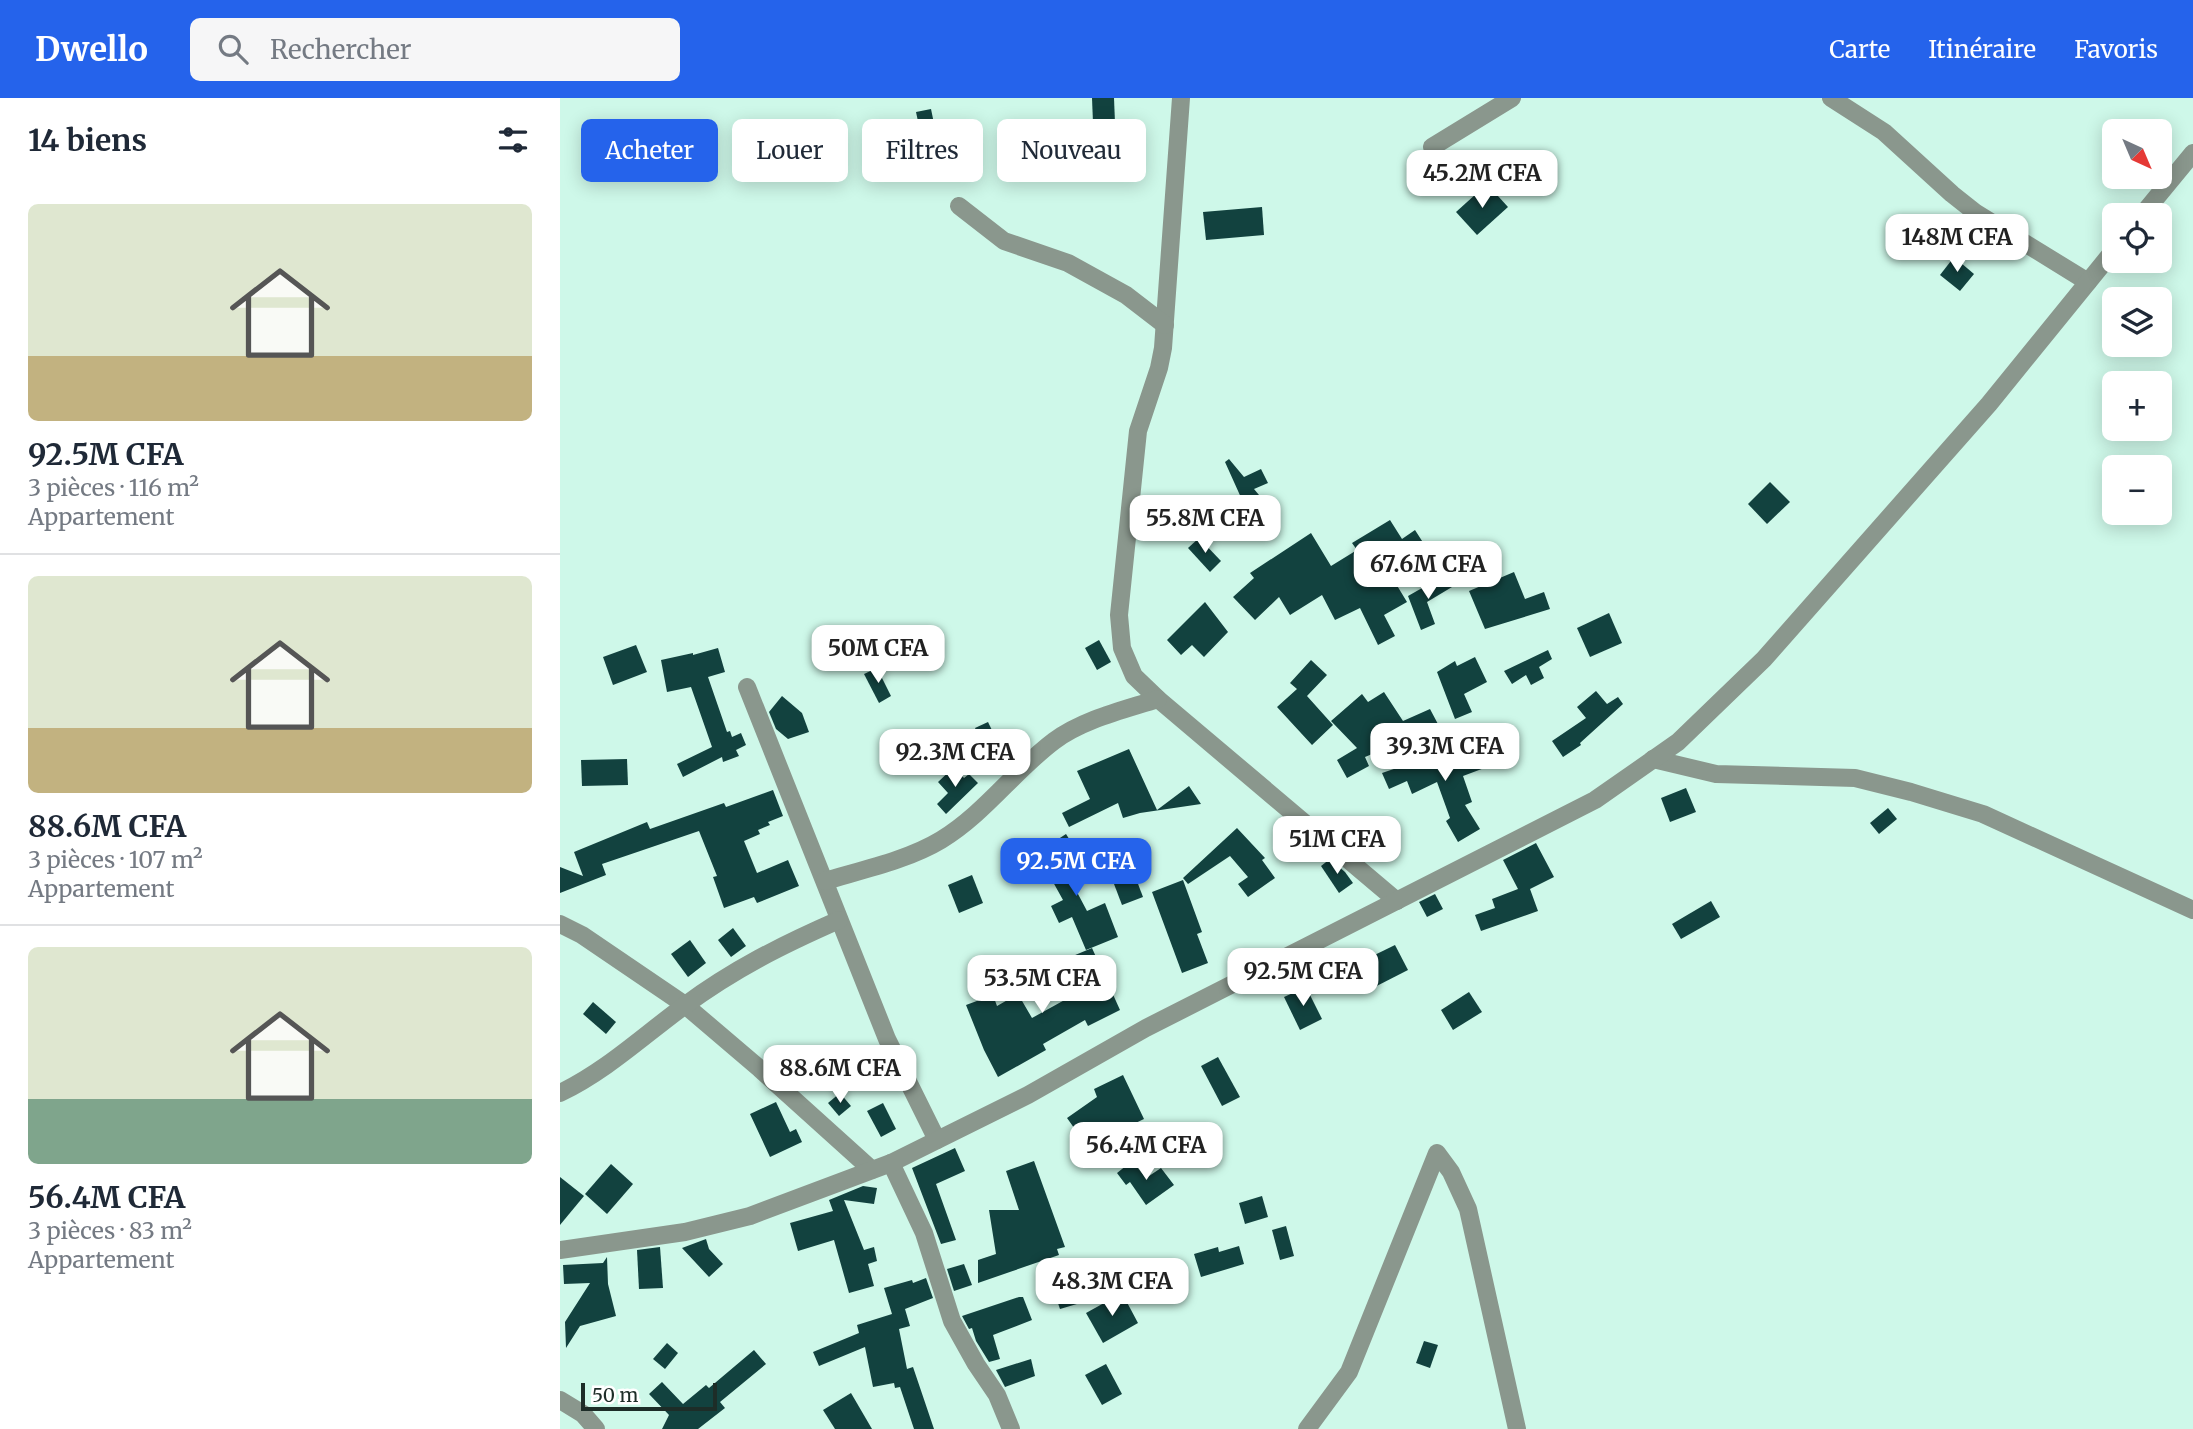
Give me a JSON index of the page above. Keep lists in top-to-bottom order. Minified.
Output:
{"scale_bar":"50 m","north":"bottom right","page":{"header":"Dwello","search":"Rechercher","nav":["Carte","Itinéraire","Favoris"],"heading":"14 biens","map_buttons":["+","−"],"chip":["Acheter","Louer","Filtres","Nouveau"],"price":["45.2M CFA","148M CFA","55.8M CFA","67.6M CFA","50M CFA","39.3M CFA","92.3M CFA","51M CFA","92.5M CFA","92.5M CFA","53.5M CFA","88.6M CFA","56.4M CFA","48.3M CFA"],"list":[{"name":"92.5M CFA","note":"3 pièces · 116 m² · Appartement"},{"name":"88.6M CFA","note":"3 pièces · 107 m² · Appartement"},{"name":"56.4M CFA","note":"3 pièces · 83 m² · Appartement"}],"scale":"50 m"}}
